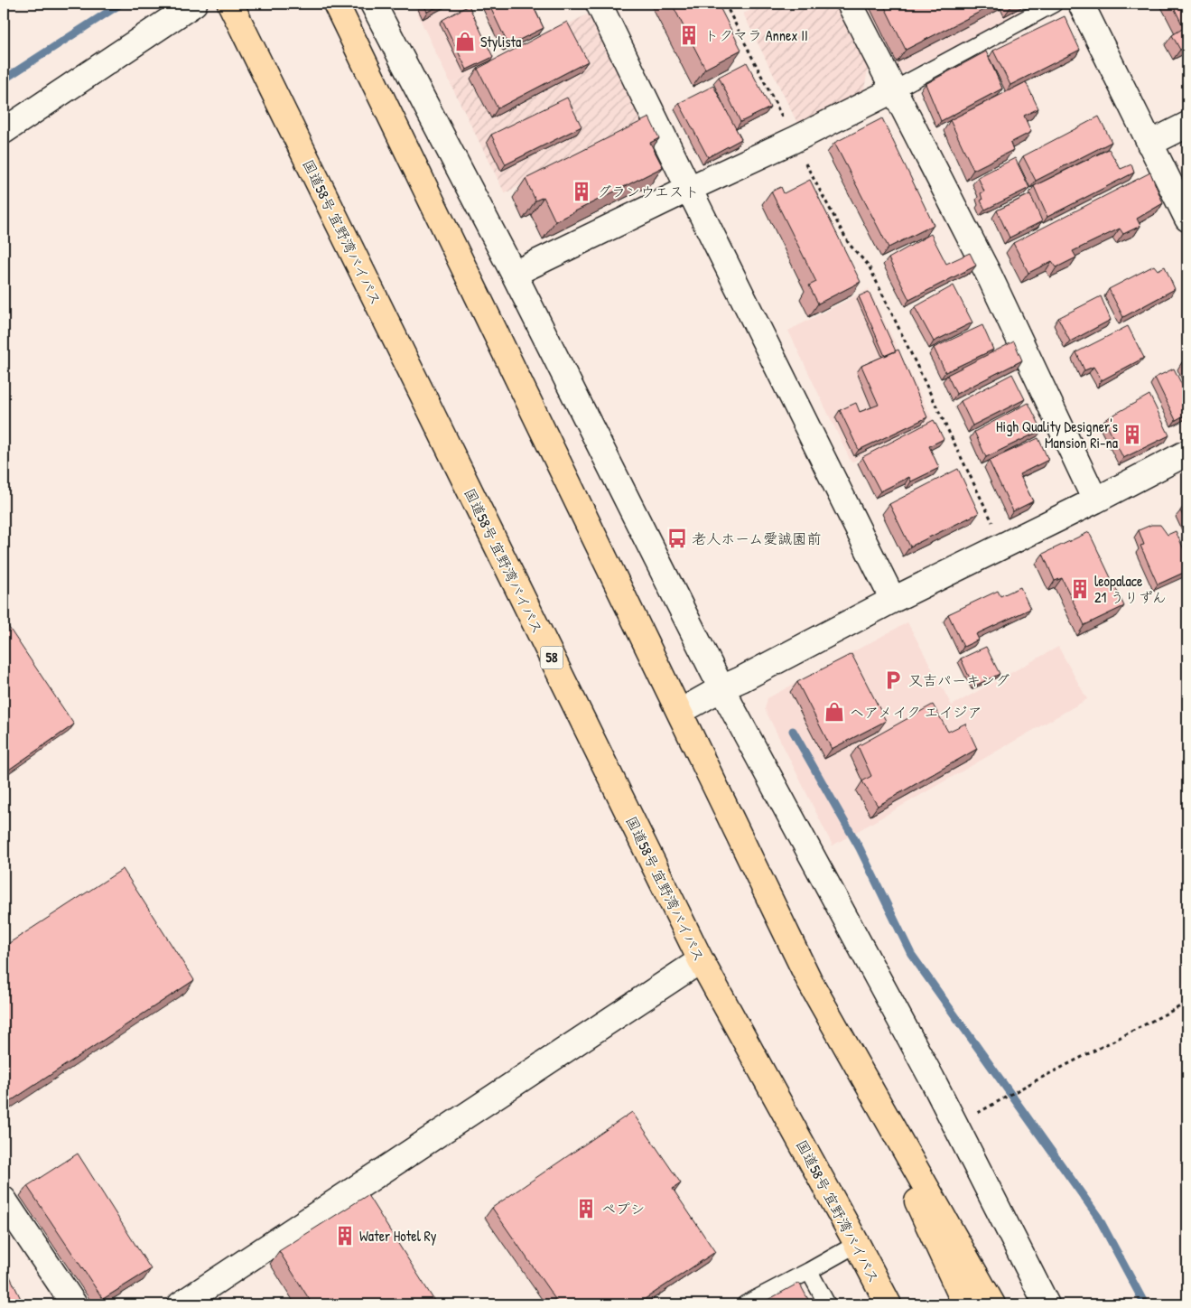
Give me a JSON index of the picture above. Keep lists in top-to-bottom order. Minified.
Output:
{"streets":{"highway":["国道58号 宜野湾バイパス","58"]},"places":{"building":["トクマラ Annex II","グランウエスト","High Quality Designer's Mansion Ri-na","leopalace 21 うりずん","ペプシ","Water Hotel Ry"],"shop":["Stylista","ヘアメイク エイジア"],"bus stop":["老人ホーム愛誠園前"],"parking":["又吉パーキング"]}}
